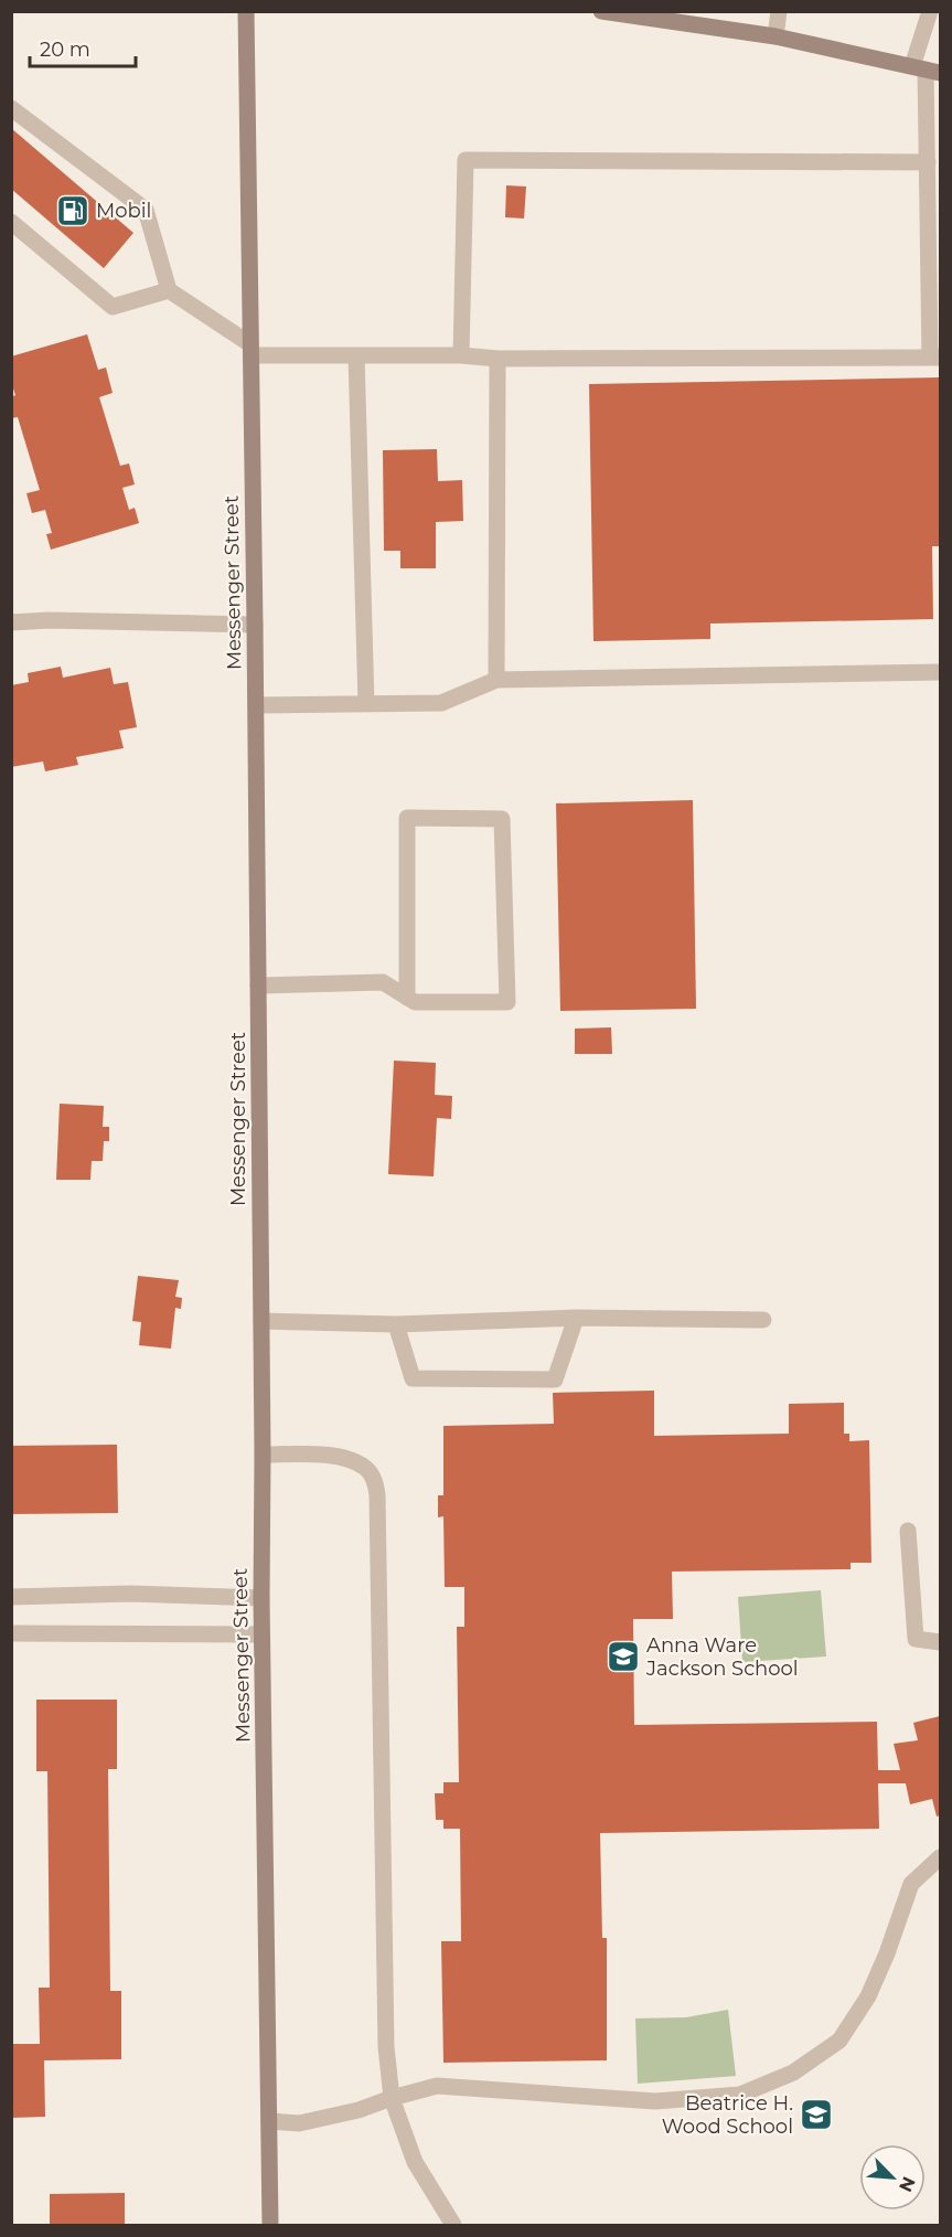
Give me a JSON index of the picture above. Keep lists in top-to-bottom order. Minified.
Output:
{"streets":{"main road":["Messenger Street"]},"places":{"fuel station":["Mobil"],"school or university":["Anna Ware Jackson School","Beatrice H. Wood School"]},"scale_bar":"20 m","north":"bottom right"}
